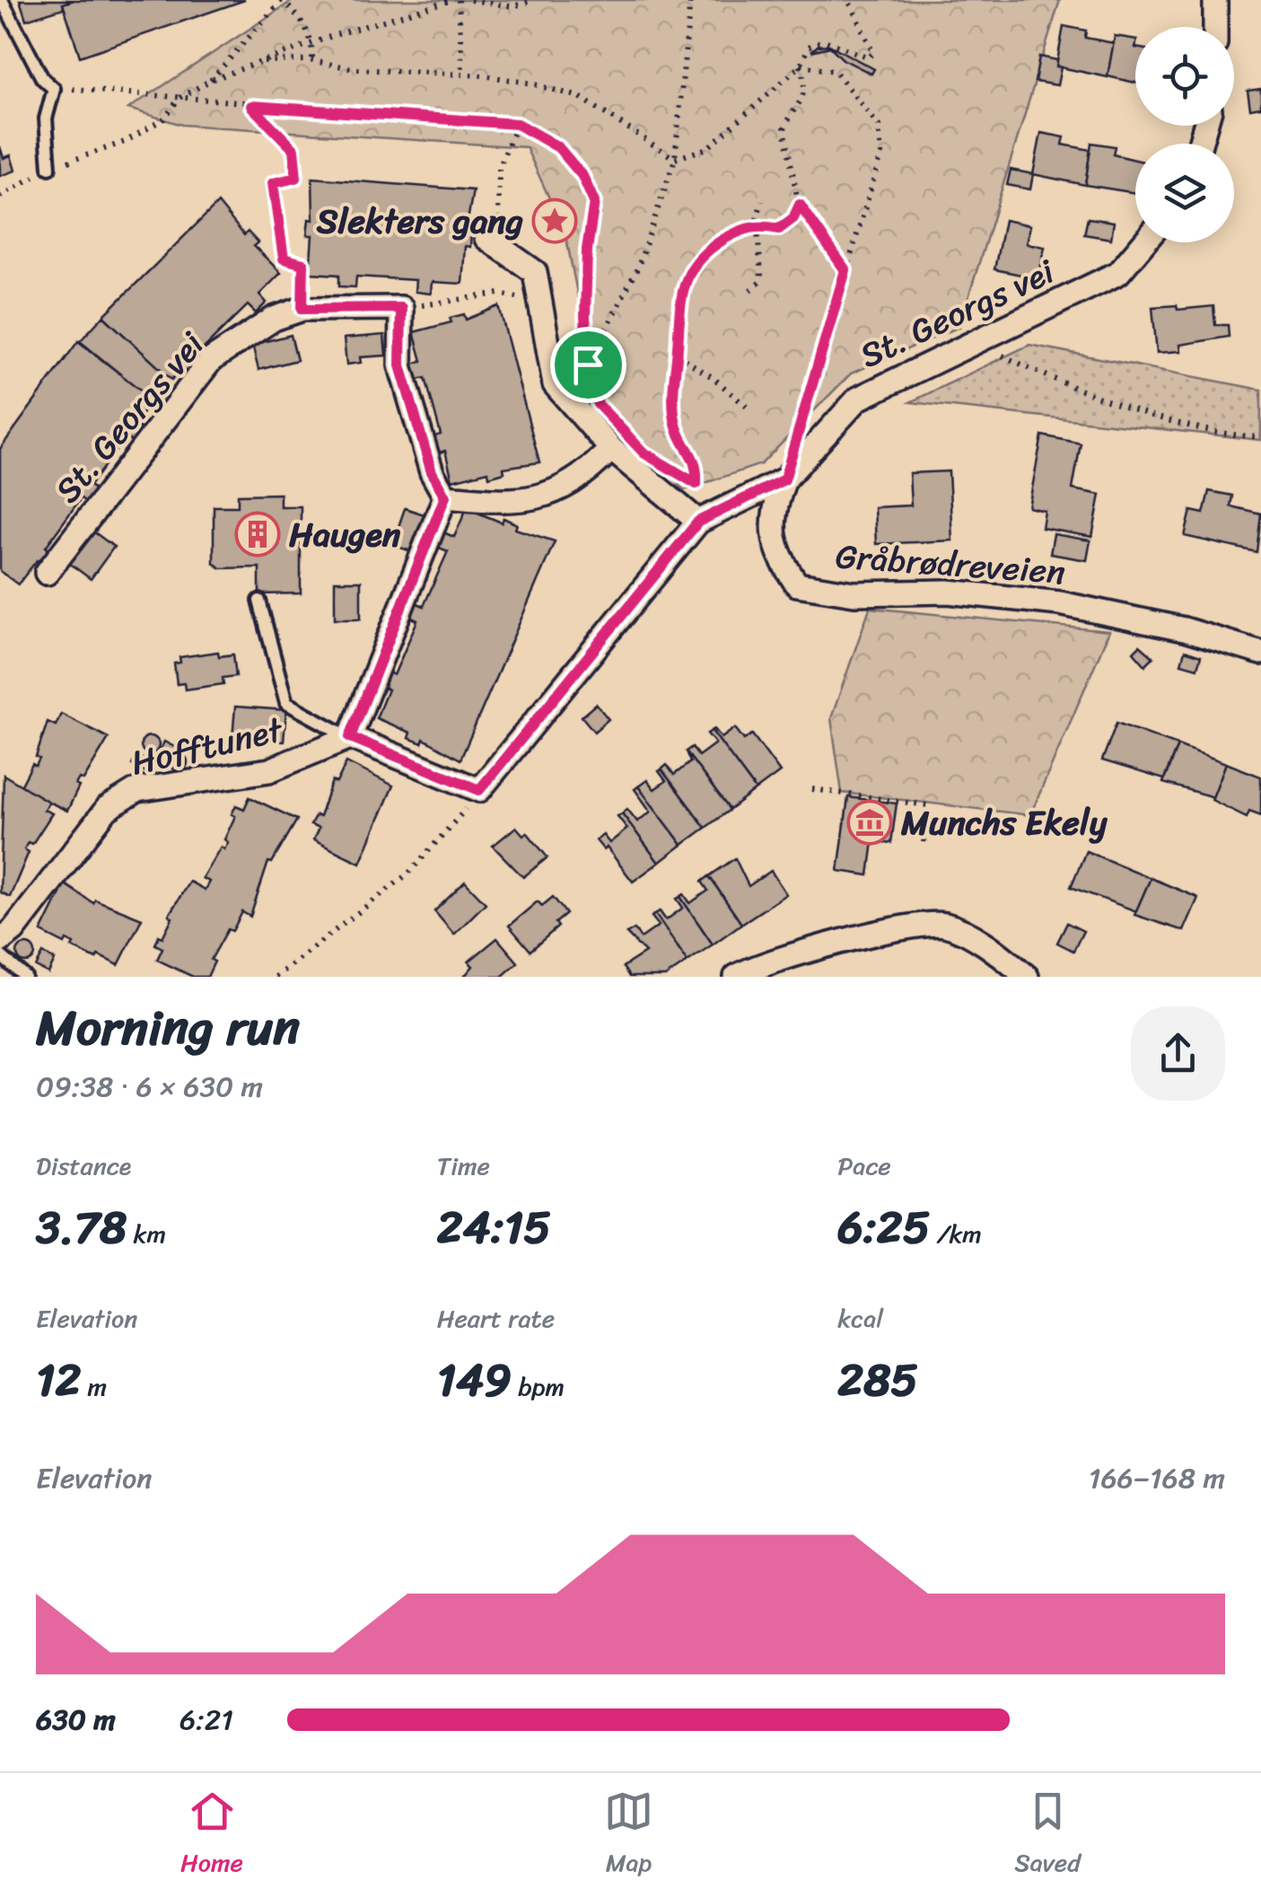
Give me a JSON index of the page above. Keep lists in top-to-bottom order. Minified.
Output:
{"streets":{"street":["St. Georgs vei","Gråbrødreveien","Hofftunet"]},"crossings":[["St. Georgs vei","Gråbrødreveien"]],"places":{"place":["Slekters gang"],"building":["Haugen"],"museum":["Munchs Ekely"]},"page":{"heading":["Morning run","09:38 · 6 × 630 m"],"stats":[["Distance","3.78 km"],["Time","24:15"],["Pace","6:25 /km"],["Elevation","12 m"],["Heart rate","149 bpm"],["kcal","285"]],"chart":["Elevation","166–168 m"],"list":[{"name":"630 m","note":"6:21"}],"tabs":["Home","Map","Saved"]}}
